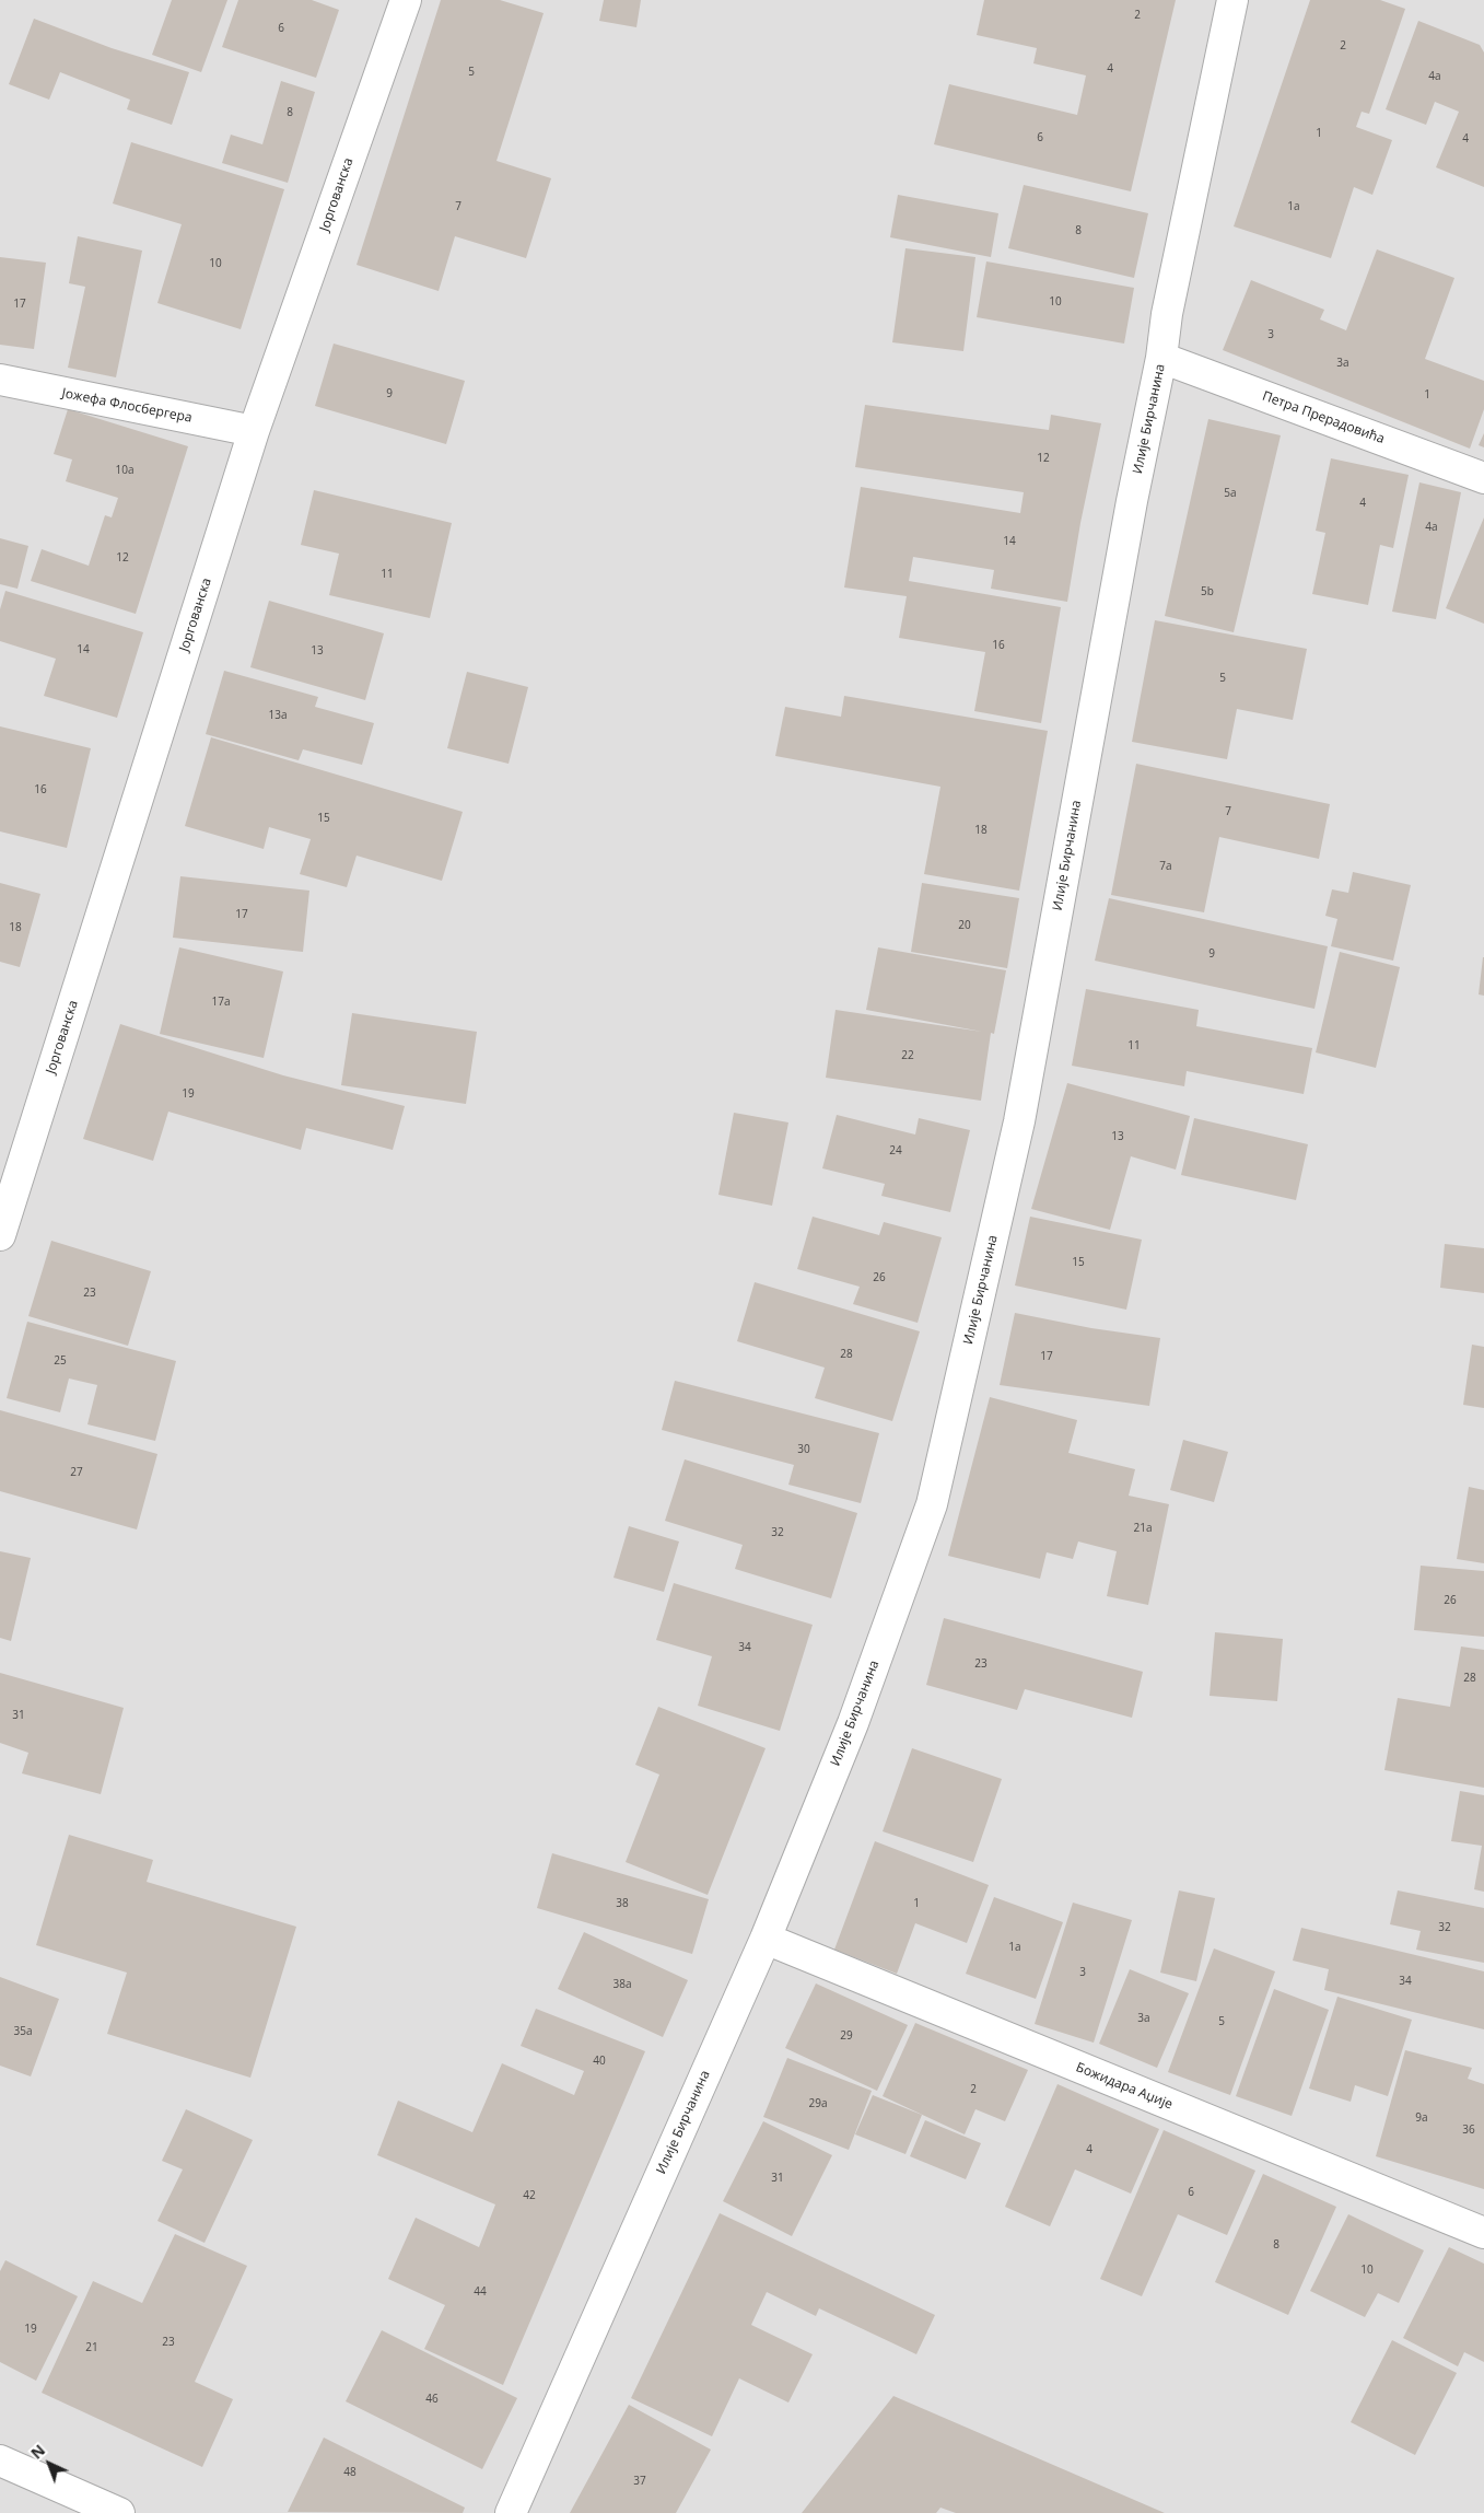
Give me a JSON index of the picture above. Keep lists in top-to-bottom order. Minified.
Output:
{"streets":{"street":["Јоргованска","Јожефа Флосбергера","Петра Прерадовића","Илије Бирчанина","Божидара Аџије"]},"crossings":[["Јоргованска","Јожефа Флосбергера"],["Петра Прерадовића","Илије Бирчанина"],["Илије Бирчанина","Божидара Аџије"]],"house_numbers":["2","6","2","4","5","4a","8","1","6","4","7","1a","8","10","10","17","3","3a","9","1","12","10a","5a","4","4a","14","12","11","5b","16","14","13","5","13a","16","7","15","18","7a","17","20","18","9","17a","11","22","19","13","24","15","26","23","28","17","25","30","27","21a","32","26","34","23","28","31","38","1","32","1a","3","34","38a","3a","5","35a","29","40","2","29a","9a","36","4","31","6","42","8","10","44","19","23","21","46","48","37"],"north":"top left"}
